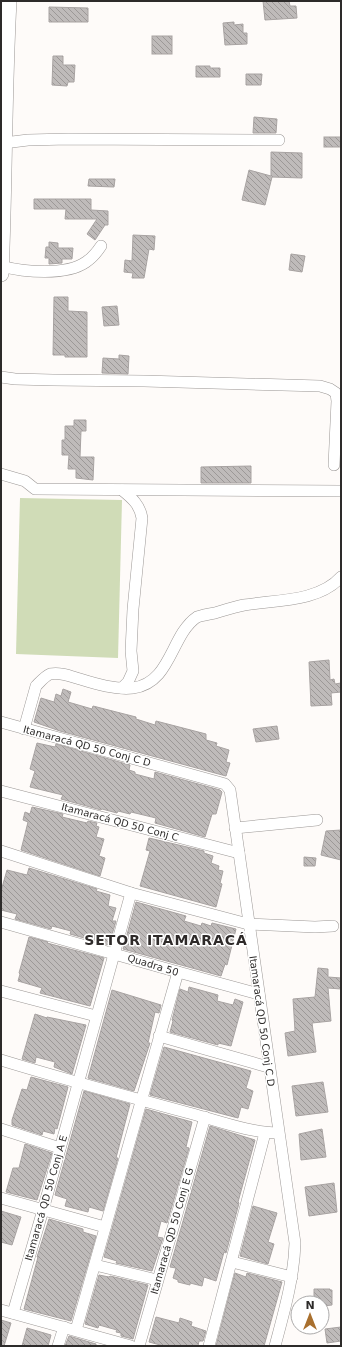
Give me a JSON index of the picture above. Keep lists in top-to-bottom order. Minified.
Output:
{"streets":{"street":["Itamaracá QD 50 Conj C D","Itamaracá QD 50 Conj C","Quadra 50","Itamaracá QD 50 Conj A E","Itamaracá QD 50 Conj E G"]},"crossings":[["Itamaracá QD 50 Conj C D","Itamaracá QD 50 Conj C"],["Itamaracá QD 50 Conj C D","Quadra 50"],["Quadra 50","Itamaracá QD 50 Conj A E"]],"districts":["SETOR ITAMARACÁ"],"north":"top"}
